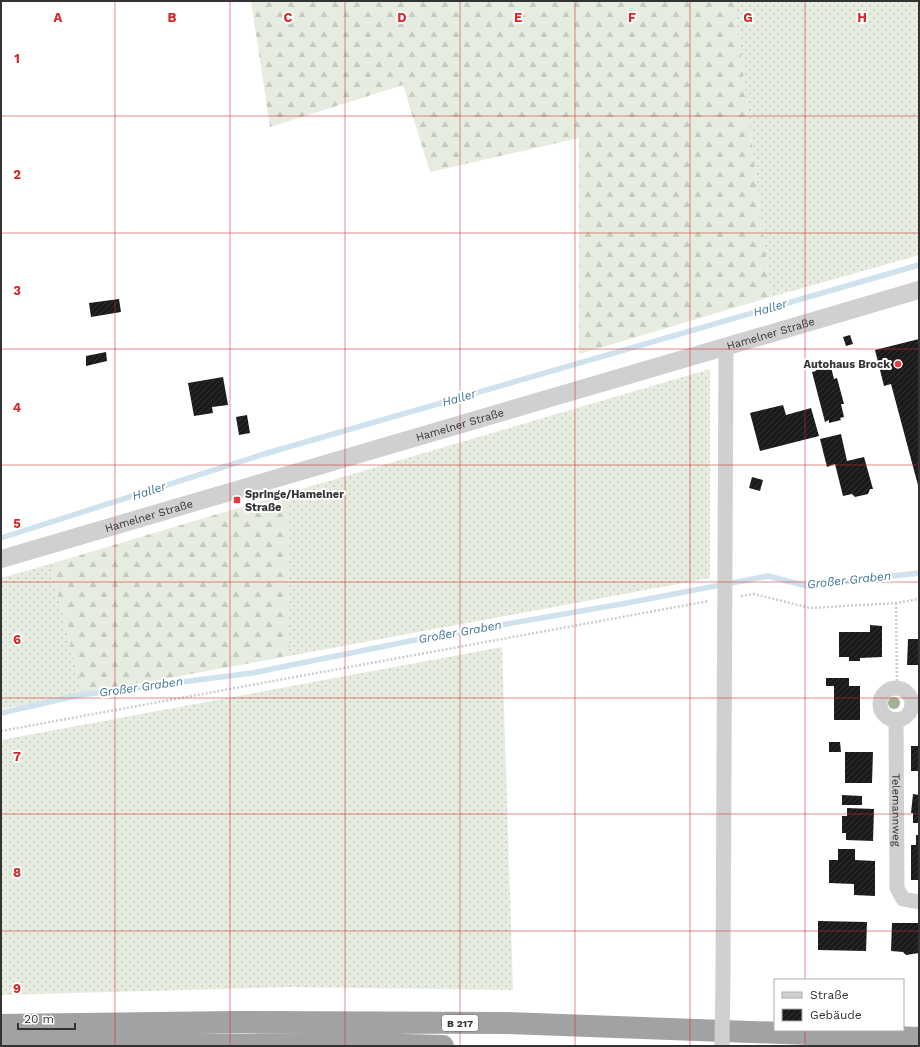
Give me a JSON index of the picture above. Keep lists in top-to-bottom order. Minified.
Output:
{"streets":{"highway":["B 217"],"street":["Hamelner Straße","Telemannweg"]},"water":["Haller","Großer Graben"],"places":{"other":["Autohaus Brock"],"transit":["Springe/Hamelner Straße"]},"legend":["Straße","Gebäude"],"scale_bar":"20 m","grid":{"columns":["A","B","C","D","E","F","G","H"],"rows":["1","2","3","4","5","6","7","8","9"]}}
